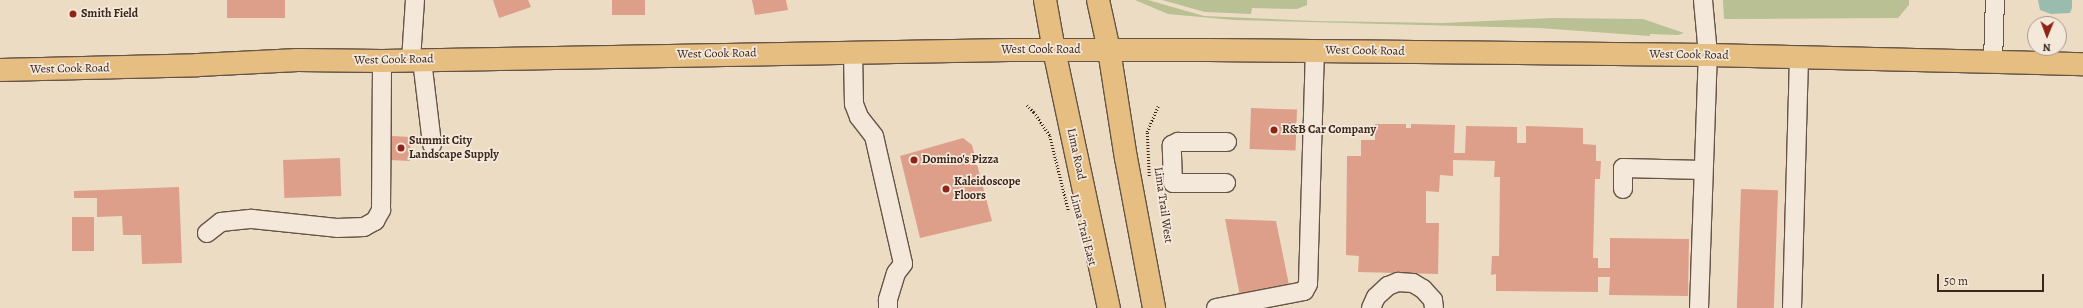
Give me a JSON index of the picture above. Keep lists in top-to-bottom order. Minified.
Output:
{"streets":{"main road":["West Cook Road","Lima Road"],"path":["Lima Trail West","Lima Trail East"]},"crossings":[["West Cook Road","Lima Road"]],"places":["Smith Field","R&B Car Company","Summit City Landscape Supply","Domino's Pizza","Kaleidoscope Floors"],"scale_bar":"50 m","north":"bottom"}
